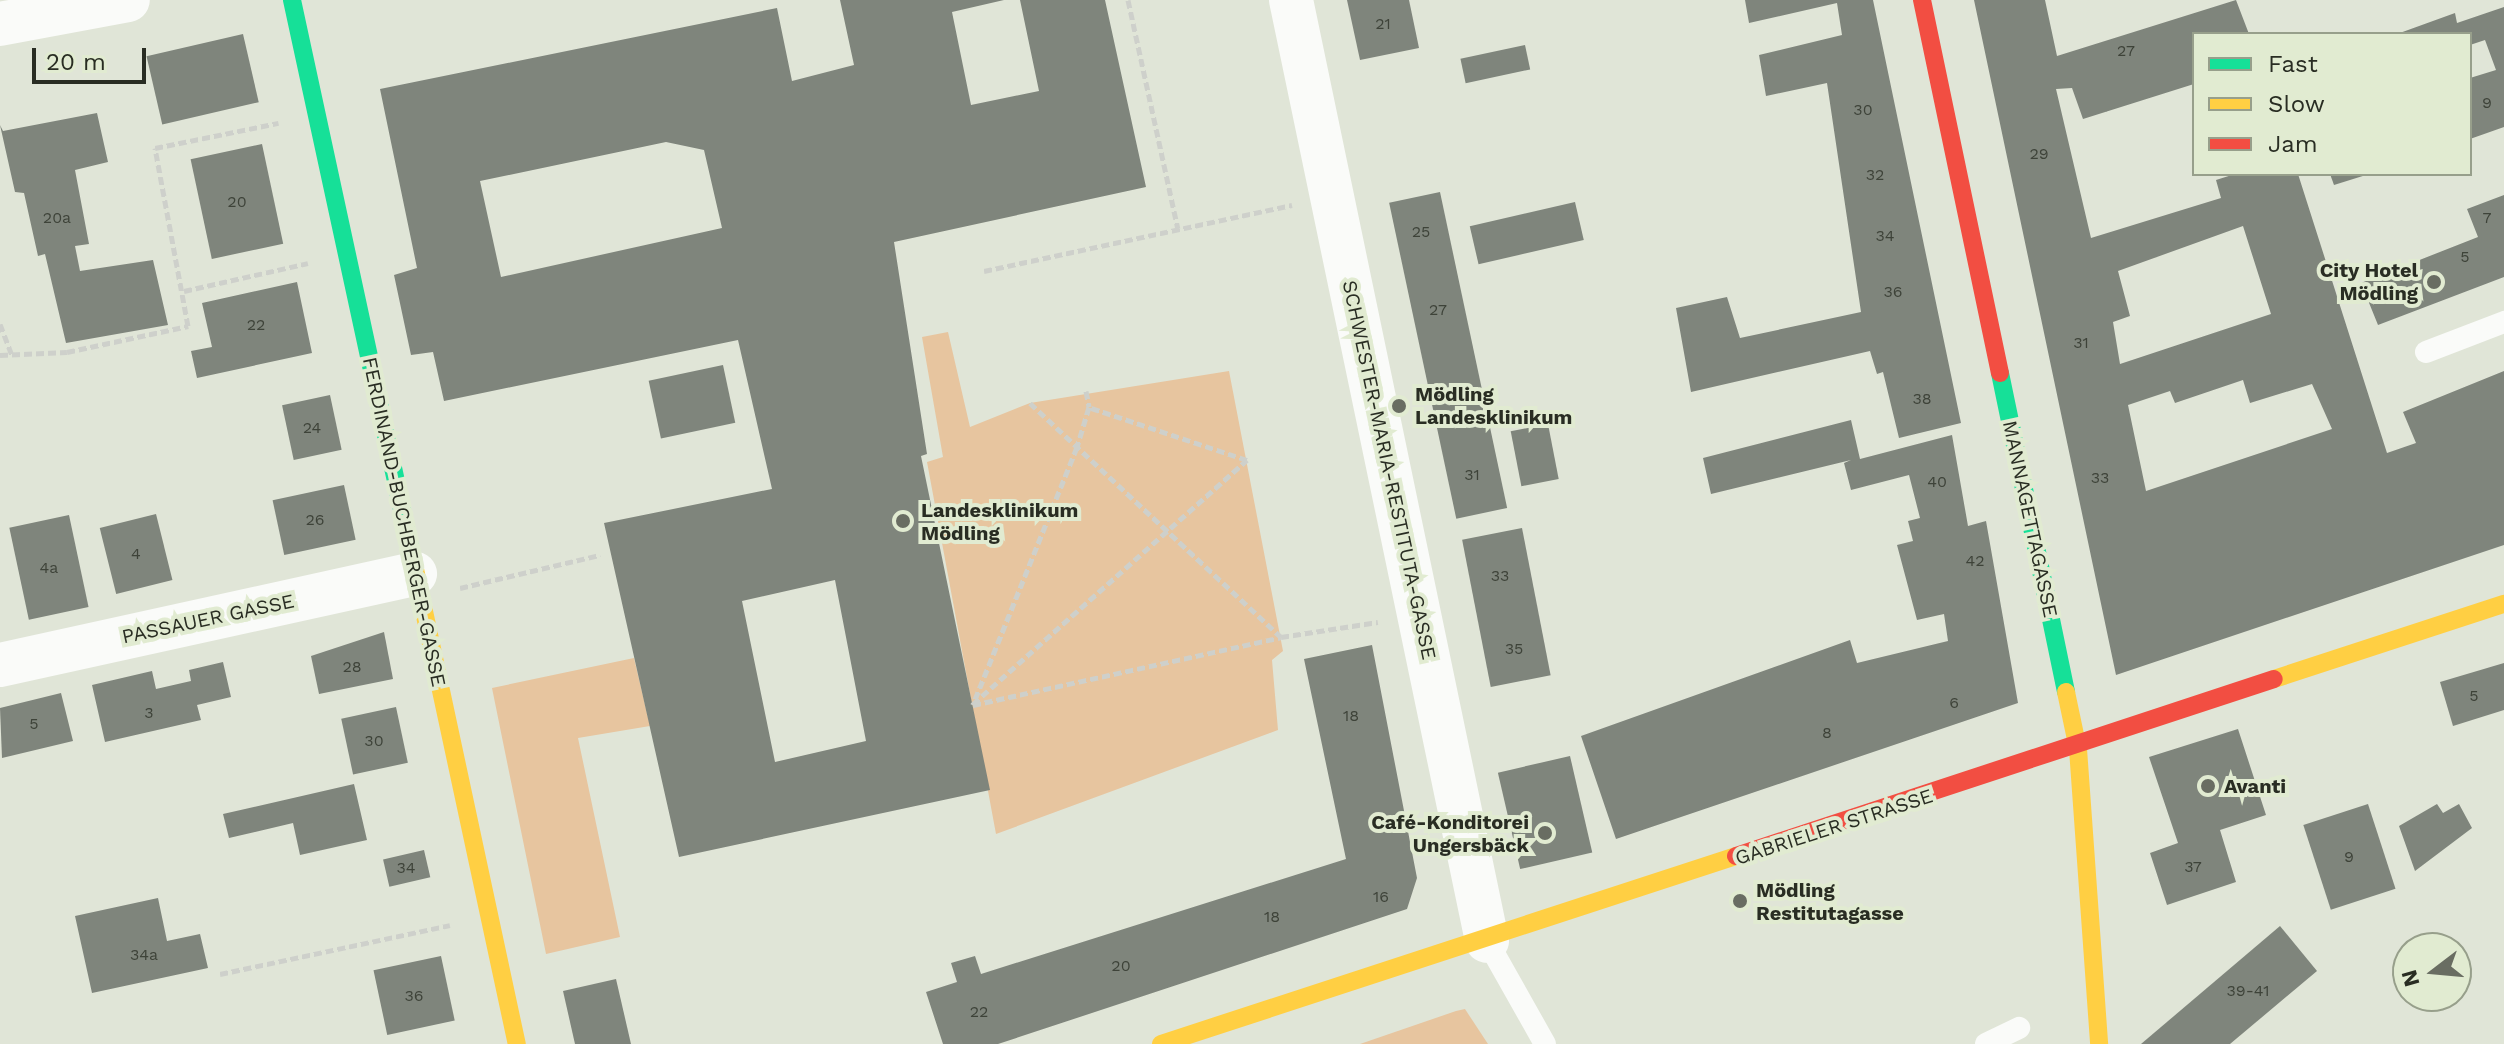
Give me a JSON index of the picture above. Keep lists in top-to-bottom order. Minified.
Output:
{"streets":{"street":["SCHWESTER-MARIA-RESTITUTA-GASSE","MANNAGETTAGASSE","FERDINAND-BUCHBERGER-GASSE","PASSAUER GASSE","GABRIELER STRASSE"]},"crossings":[["SCHWESTER-MARIA-RESTITUTA-GASSE","GABRIELER STRASSE"],["MANNAGETTAGASSE","GABRIELER STRASSE"],["FERDINAND-BUCHBERGER-GASSE","PASSAUER GASSE"]],"places":["City Hotel Mödling","Mödling Landesklinikum","Landesklinikum Mödling","Avanti","Café-Konditorei Ungersbäck","Mödling Restitutagasse"],"house_numbers":["21","27","9","30","29","32","20","20a","7","25","34","5","36","27","22","31","38","24","31","33","40","26","4","42","4a","33","35","28","5","6","3","18","5","8","30","9","37","34","16","18","34a","20","39-41","36","22"],"legend":["Fast","Slow","Jam"],"scale_bar":"20 m","north":"left"}
